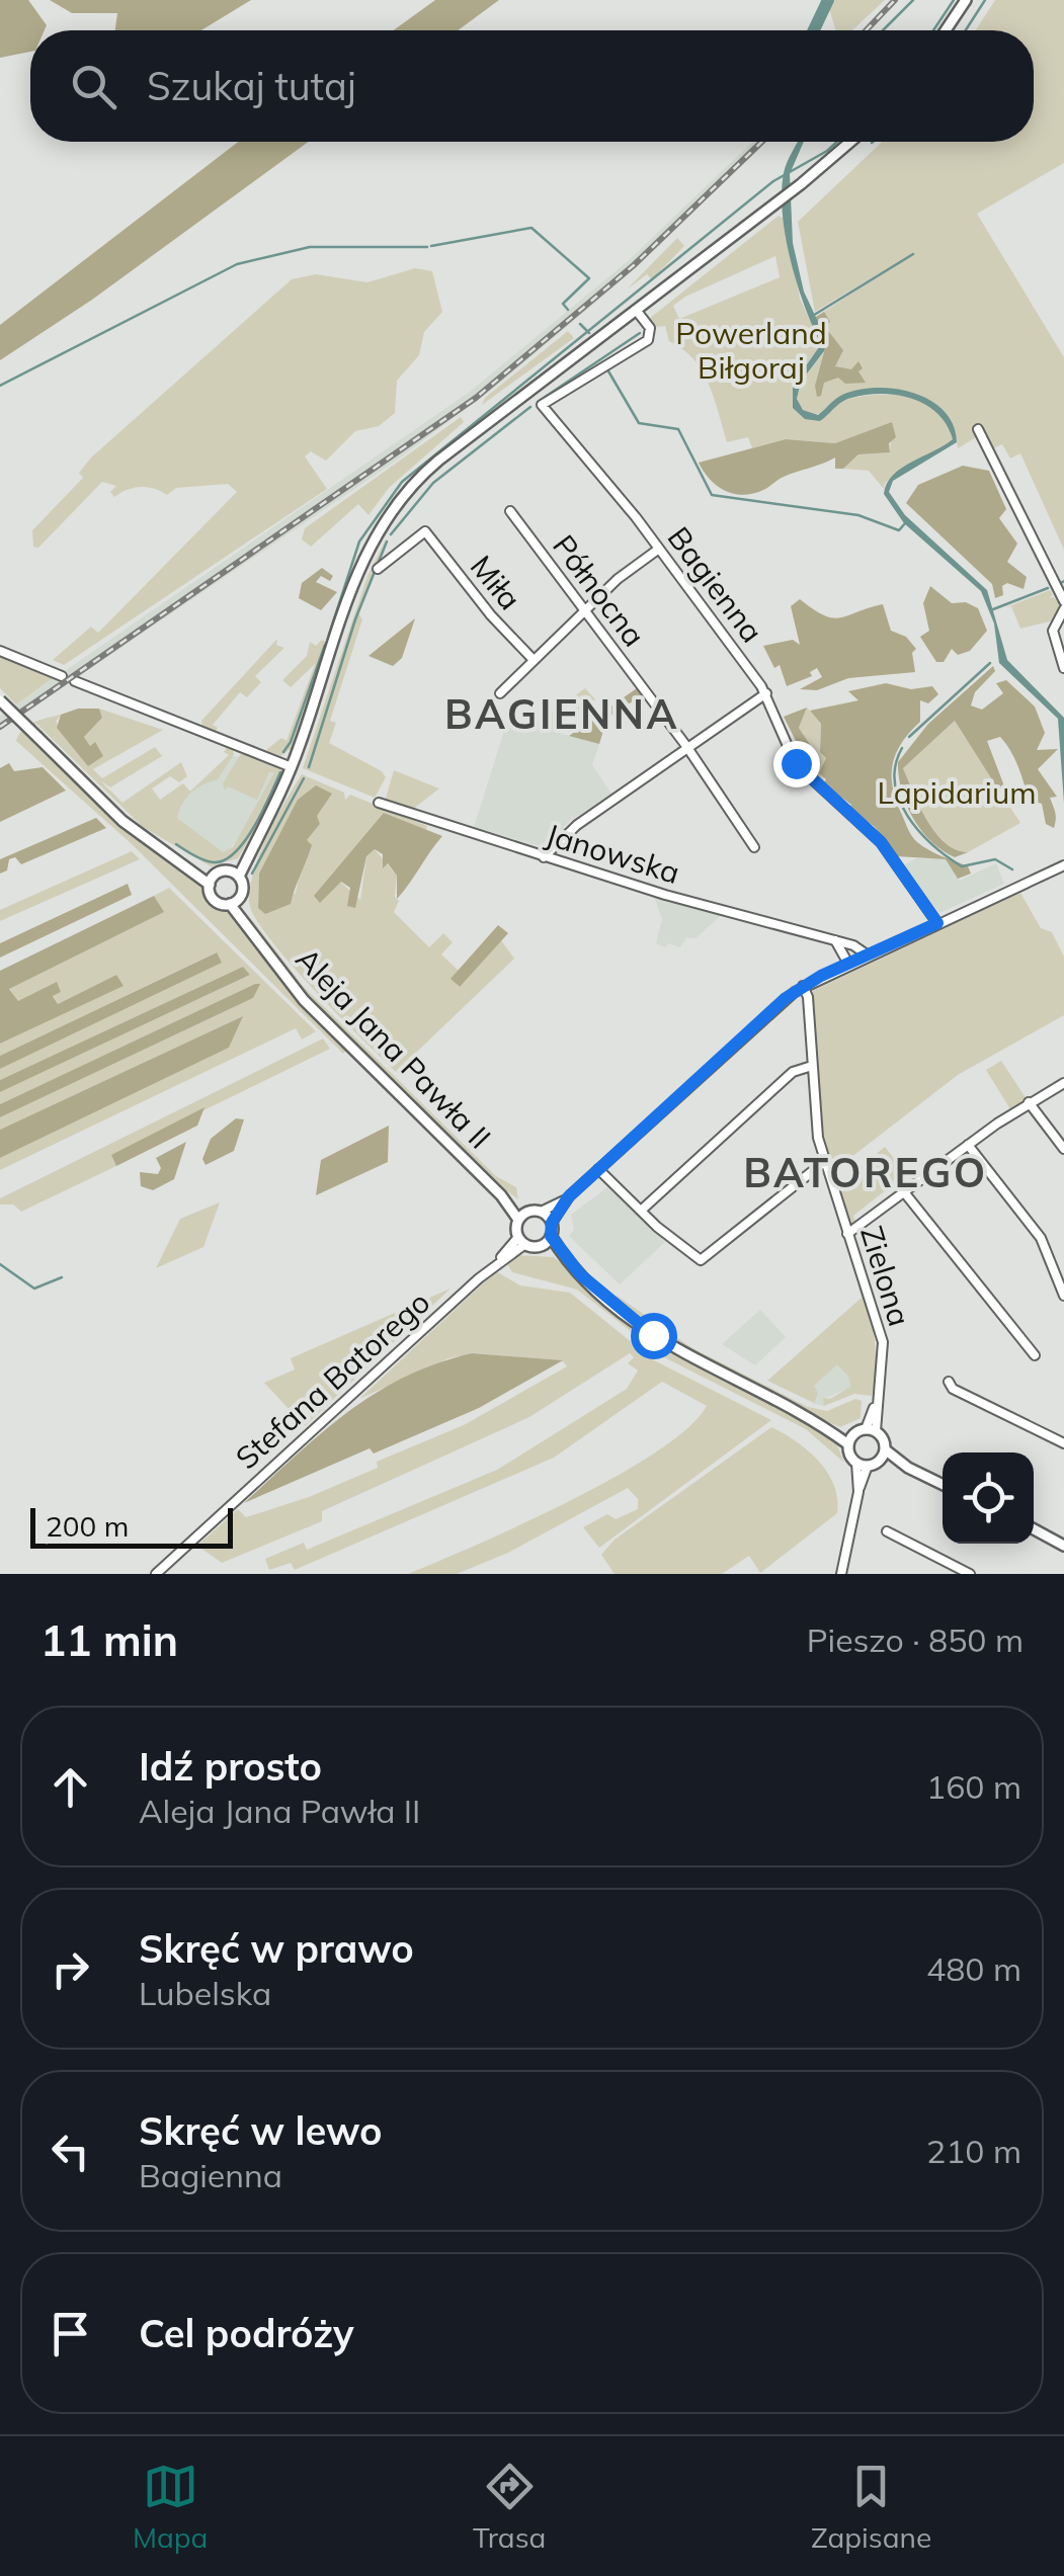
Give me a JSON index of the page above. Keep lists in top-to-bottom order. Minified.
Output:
{"streets":{"main road":["Aleja Jana Pawła II"],"street":["Miła","Bagienna","Północna","Janowska","Zielona","Stefana Batorego"]},"crossings":[["Aleja Jana Pawła II","Stefana Batorego"]],"districts":["BAGIENNA","BATOREGO"],"parks":["Powerland Biłgoraj","Lapidarium"],"scale_bar":"200 m","page":{"search":"Szukaj tutaj","scale":"200 m","heading":["11 min","Pieszo · 850 m"],"list":[["Idź prosto","Aleja Jana Pawła II","160 m"],["Skręć w prawo","Lubelska","480 m"],["Skręć w lewo","Bagienna","210 m"],"Cel podróży"],"nav":["Mapa","Trasa","Zapisane"]}}
